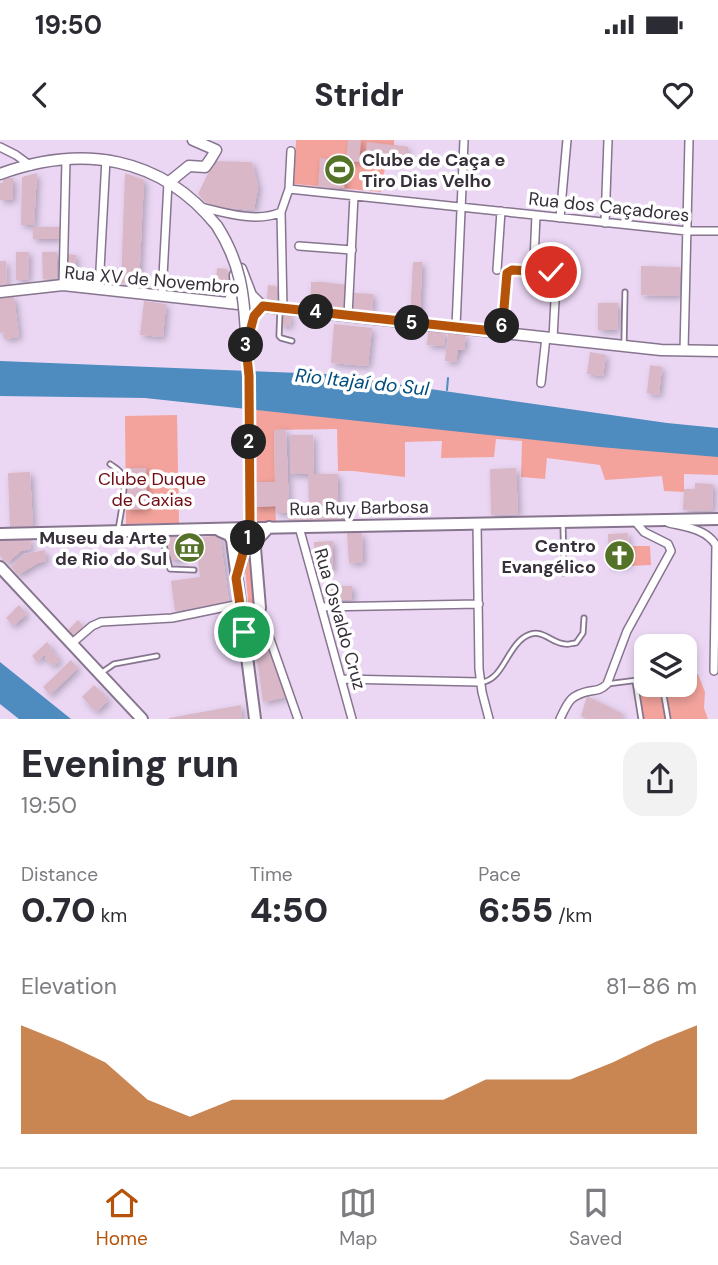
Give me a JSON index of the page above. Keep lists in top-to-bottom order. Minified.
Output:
{"streets":{"main road":["Rua XV de Novembro","Rua Ruy Barbosa"],"street":["Rua dos Caçadores","Rua Osvaldo Cruz"]},"crossings":[["Rua Ruy Barbosa","Rua Osvaldo Cruz"]],"water":["Rio Itajaí do Sul"],"parks":["Clube Duque de Caxias"],"places":{"sports":["Clube de Caça e Tiro Dias Velho"],"museum":["Museu da Arte de Rio do Sul"],"church":["Centro Evangélico"]},"page":{"status":"19:50","header":"Stridr","pins":["4","5","6","3","2","1"],"heading":["Evening run","19:50"],"stats":[["Distance","0.70 km"],["Time","4:50"],["Pace","6:55 /km"]],"chart":["Elevation","81–86 m"],"tabs":["Home","Map","Saved"]}}
